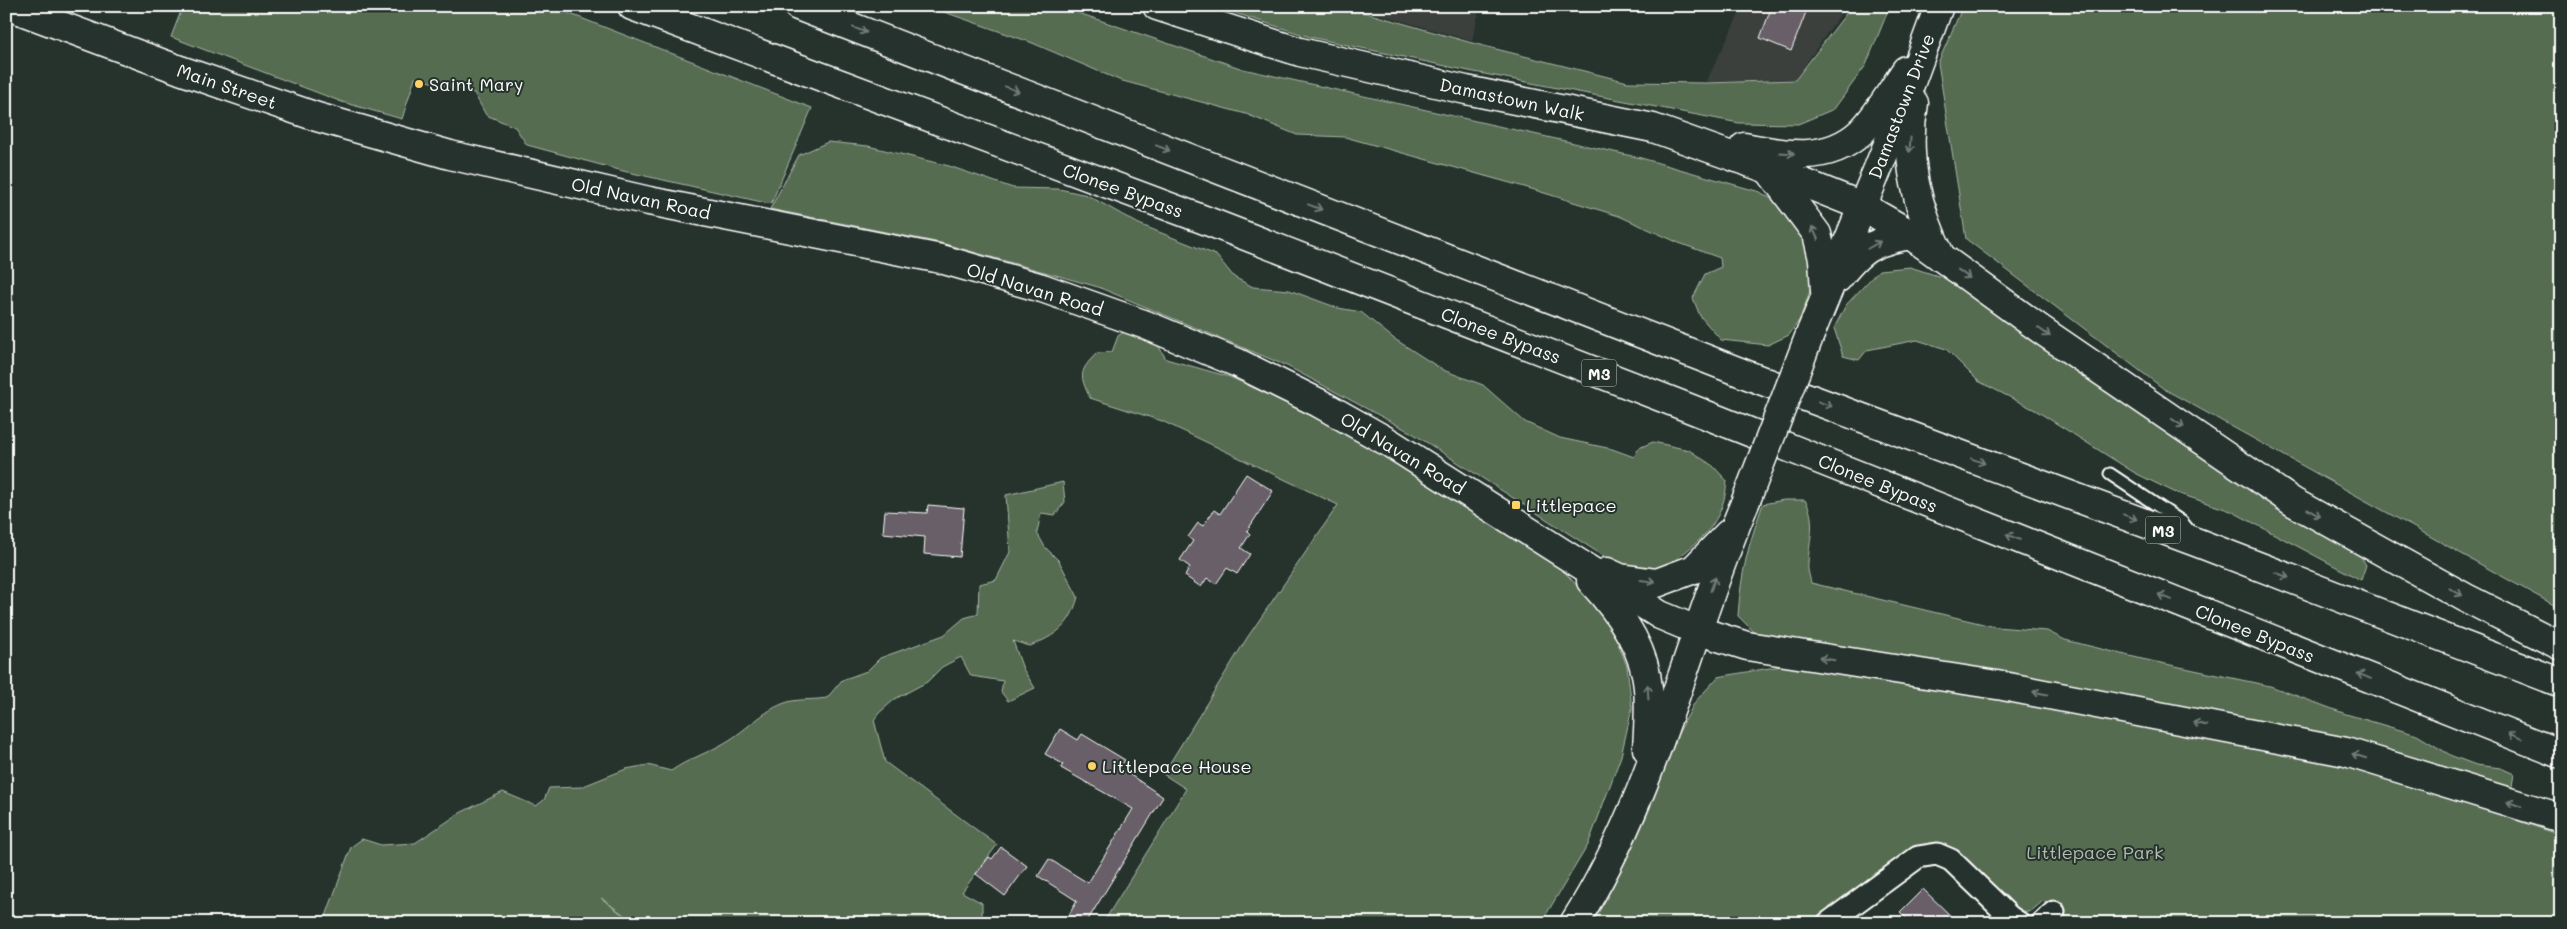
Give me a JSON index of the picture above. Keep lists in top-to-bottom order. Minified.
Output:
{"streets":{"main road":["Main Street","Damastown Walk","Damastown Drive","Clonee Bypass","Old Navan Road","M3"]},"crossings":[["Main Street","Old Navan Road"],["Damastown Walk","Damastown Drive"],["Damastown Drive","Old Navan Road"]],"parks":["Littlepace Park"],"places":{"other":["Saint Mary","Littlepace House"],"transit":["Littlepace"]}}
